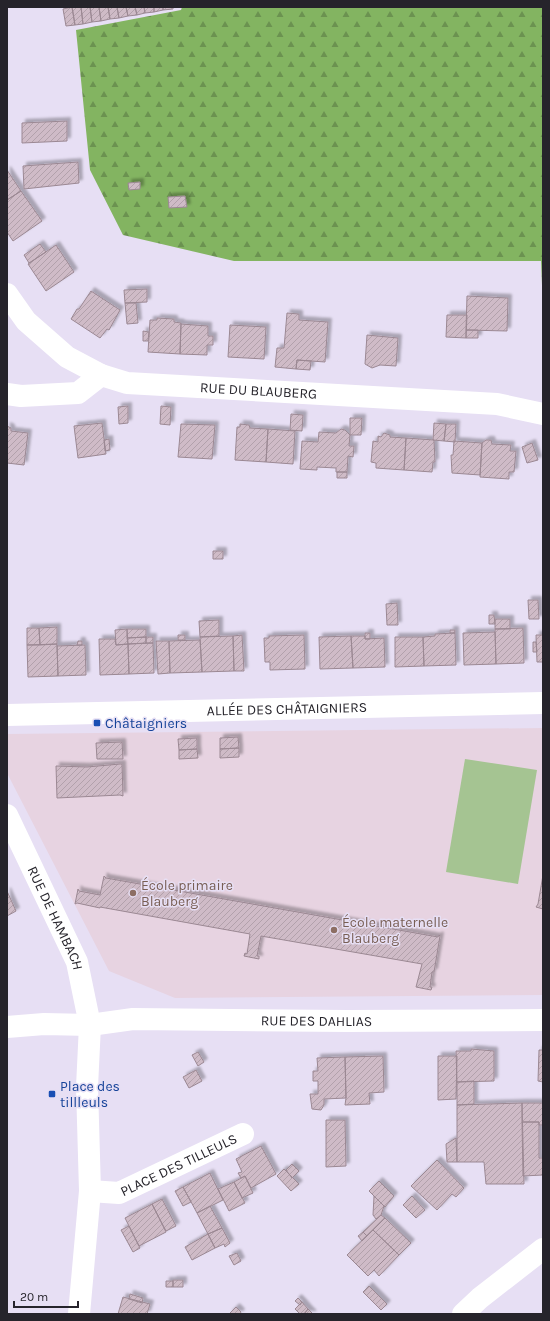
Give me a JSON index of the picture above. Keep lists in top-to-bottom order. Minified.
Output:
{"streets":{"street":["RUE DU BLAUBERG","ALLÉE DES CHÂTAIGNIERS","RUE DE HAMBACH","RUE DES DAHLIAS","PLACE DES TILLEULS"]},"crossings":[["RUE DE HAMBACH","RUE DES DAHLIAS"],["RUE DE HAMBACH","PLACE DES TILLEULS"]],"places":{"transit":["Châtaigniers","Place des tillleuls"],"other":["École primaire Blauberg","École maternelle Blauberg"]},"scale_bar":"20 m"}
